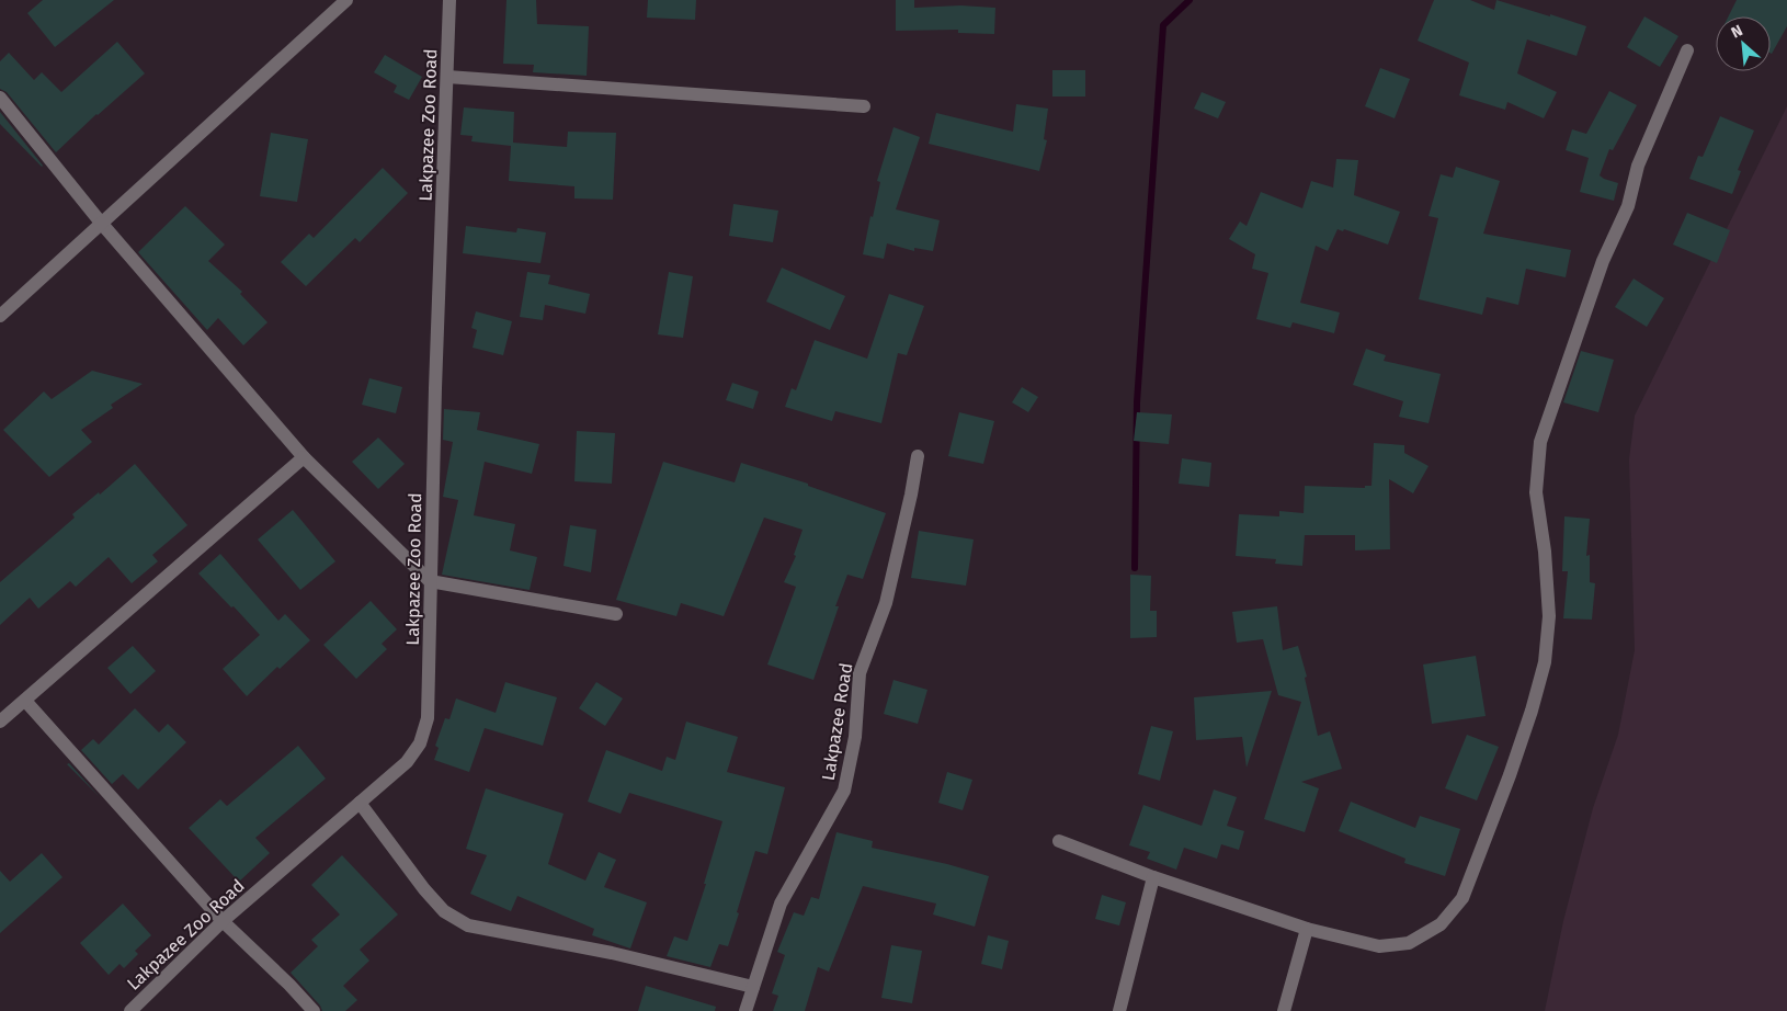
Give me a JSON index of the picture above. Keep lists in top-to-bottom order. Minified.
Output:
{"streets":{"street":["Lakpazee Zoo Road","Lakpazee Road"]},"north":"top left"}
